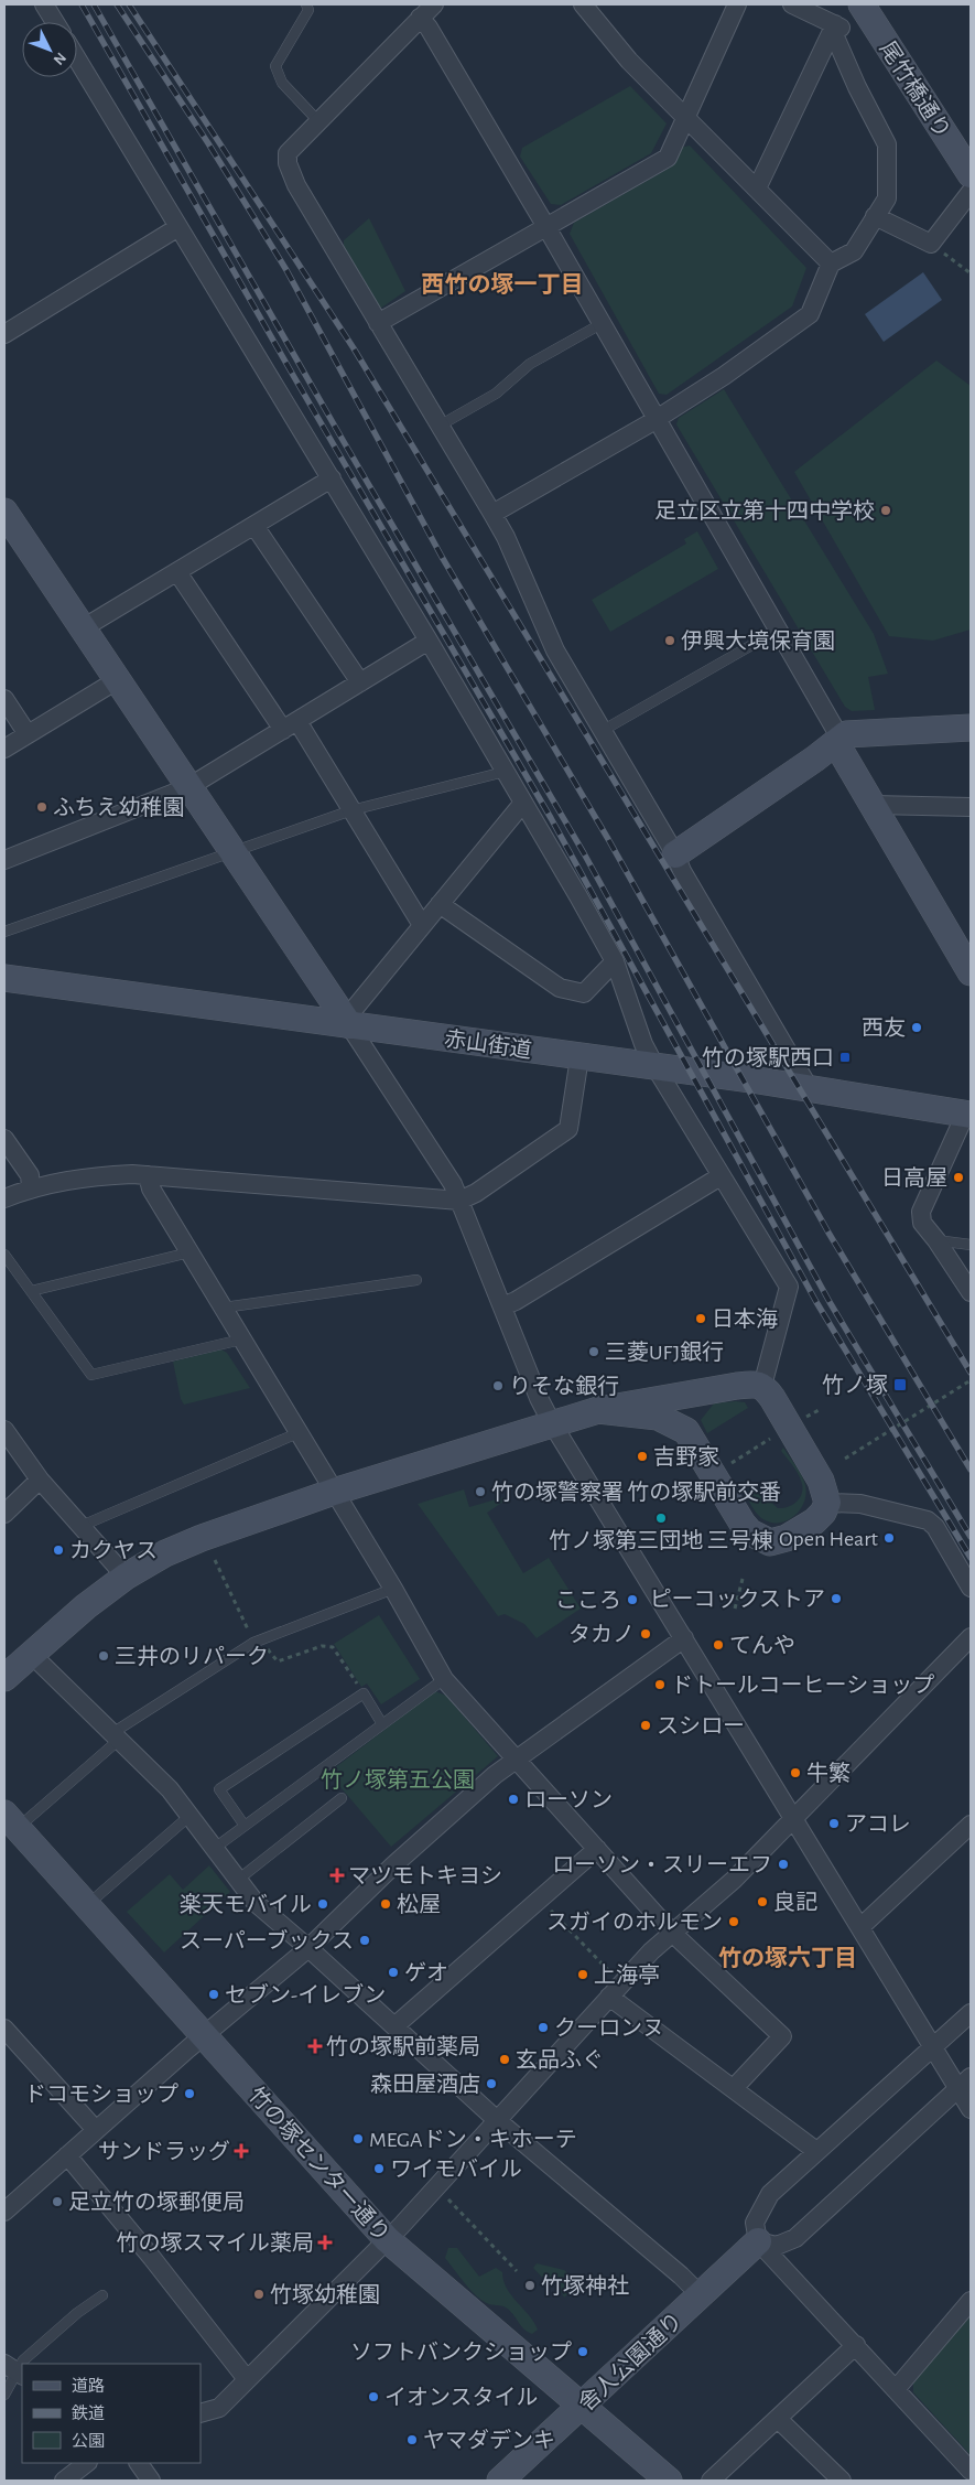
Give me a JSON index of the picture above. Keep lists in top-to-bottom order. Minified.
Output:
{"streets":{"street":["尾竹橋通り","赤山街道","竹の塚センター通り","舎人公園通り"]},"crossings":[["竹の塚センター通り","舎人公園通り"]],"districts":["西竹の塚一丁目","竹の塚六丁目"],"parks":["竹ノ塚第五公園"],"places":{"other":["足立区立第十四中学校","伊興大境保育園","ふちえ幼稚園","西友","日高屋","日本海","三菱UFJ銀行","りそな銀行","吉野家","竹の塚警察署 竹の塚駅前交番","竹ノ塚第三団地 三号棟","Open Heart","カクヤス","ピーコックストア","こころ","タカノ","てんや","三井のリパーク","ドトールコーヒーショップ","スシロー","牛繁","ローソン","アコレ","ローソン・スリーエフ","良記","楽天モバイル","松屋","スガイのホルモン","スーパーブックス","ゲオ","上海亭","セブン-イレブン","クーロンヌ","玄品ふぐ","森田屋酒店","ドコモショップ","MEGAドン・キホーテ","ワイモバイル","足立竹の塚郵便局","竹塚神社","竹塚幼稚園","ソフトバンクショップ","イオンスタイル","ヤマダデンキ"],"transit":["竹の塚駅西口","竹ノ塚"],"health":["マツモトキヨシ","竹の塚駅前薬局","サンドラッグ","竹の塚スマイル薬局"]},"legend":["道路","鉄道","公園"],"north":"bottom right"}
